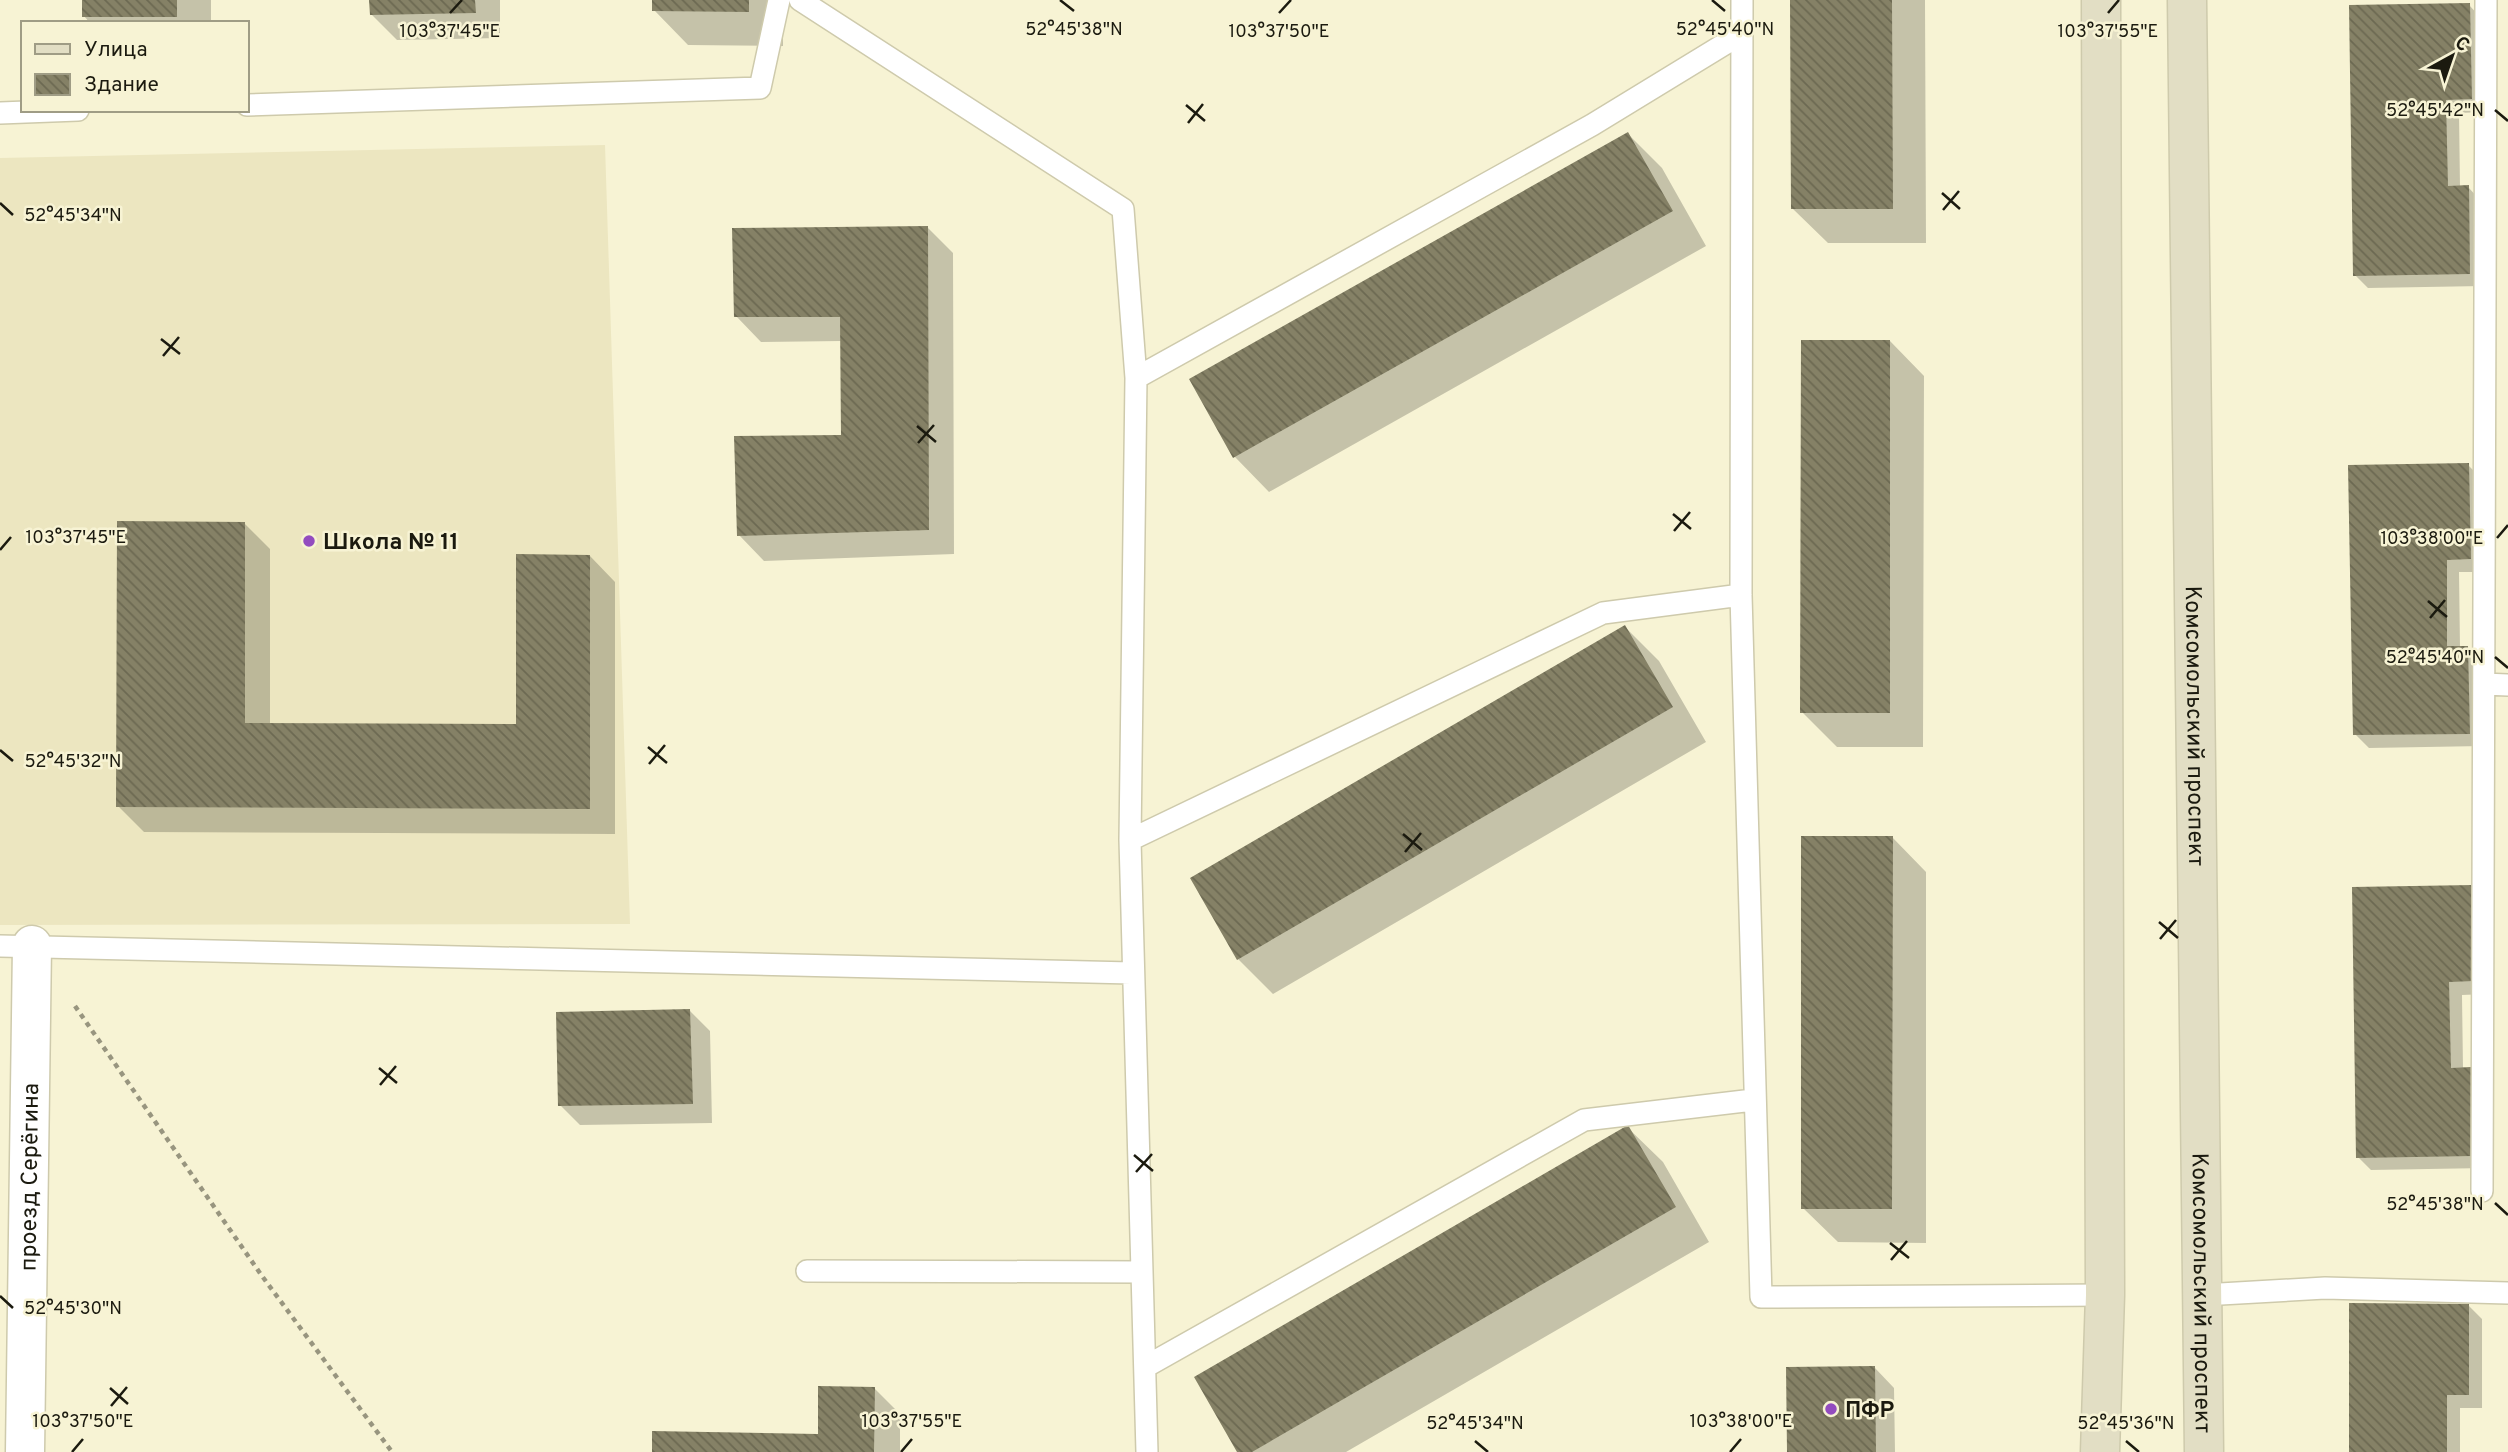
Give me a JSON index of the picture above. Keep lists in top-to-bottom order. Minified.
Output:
{"streets":{"main road":["Комсомольский проспект"],"street":["проезд Серёгина"]},"places":["Школа № 11","ПФР"],"legend":["Улица","Здание"],"north":"top right","coordinates":["52°45'38\"N","52°45'40\"N","103°37'45\"E","103°37'50\"E","103°37'55\"E","52°45'42\"N","52°45'34\"N","103°38'00\"E","52°45'32\"N","52°45'30\"N","52°45'36\"N"]}
